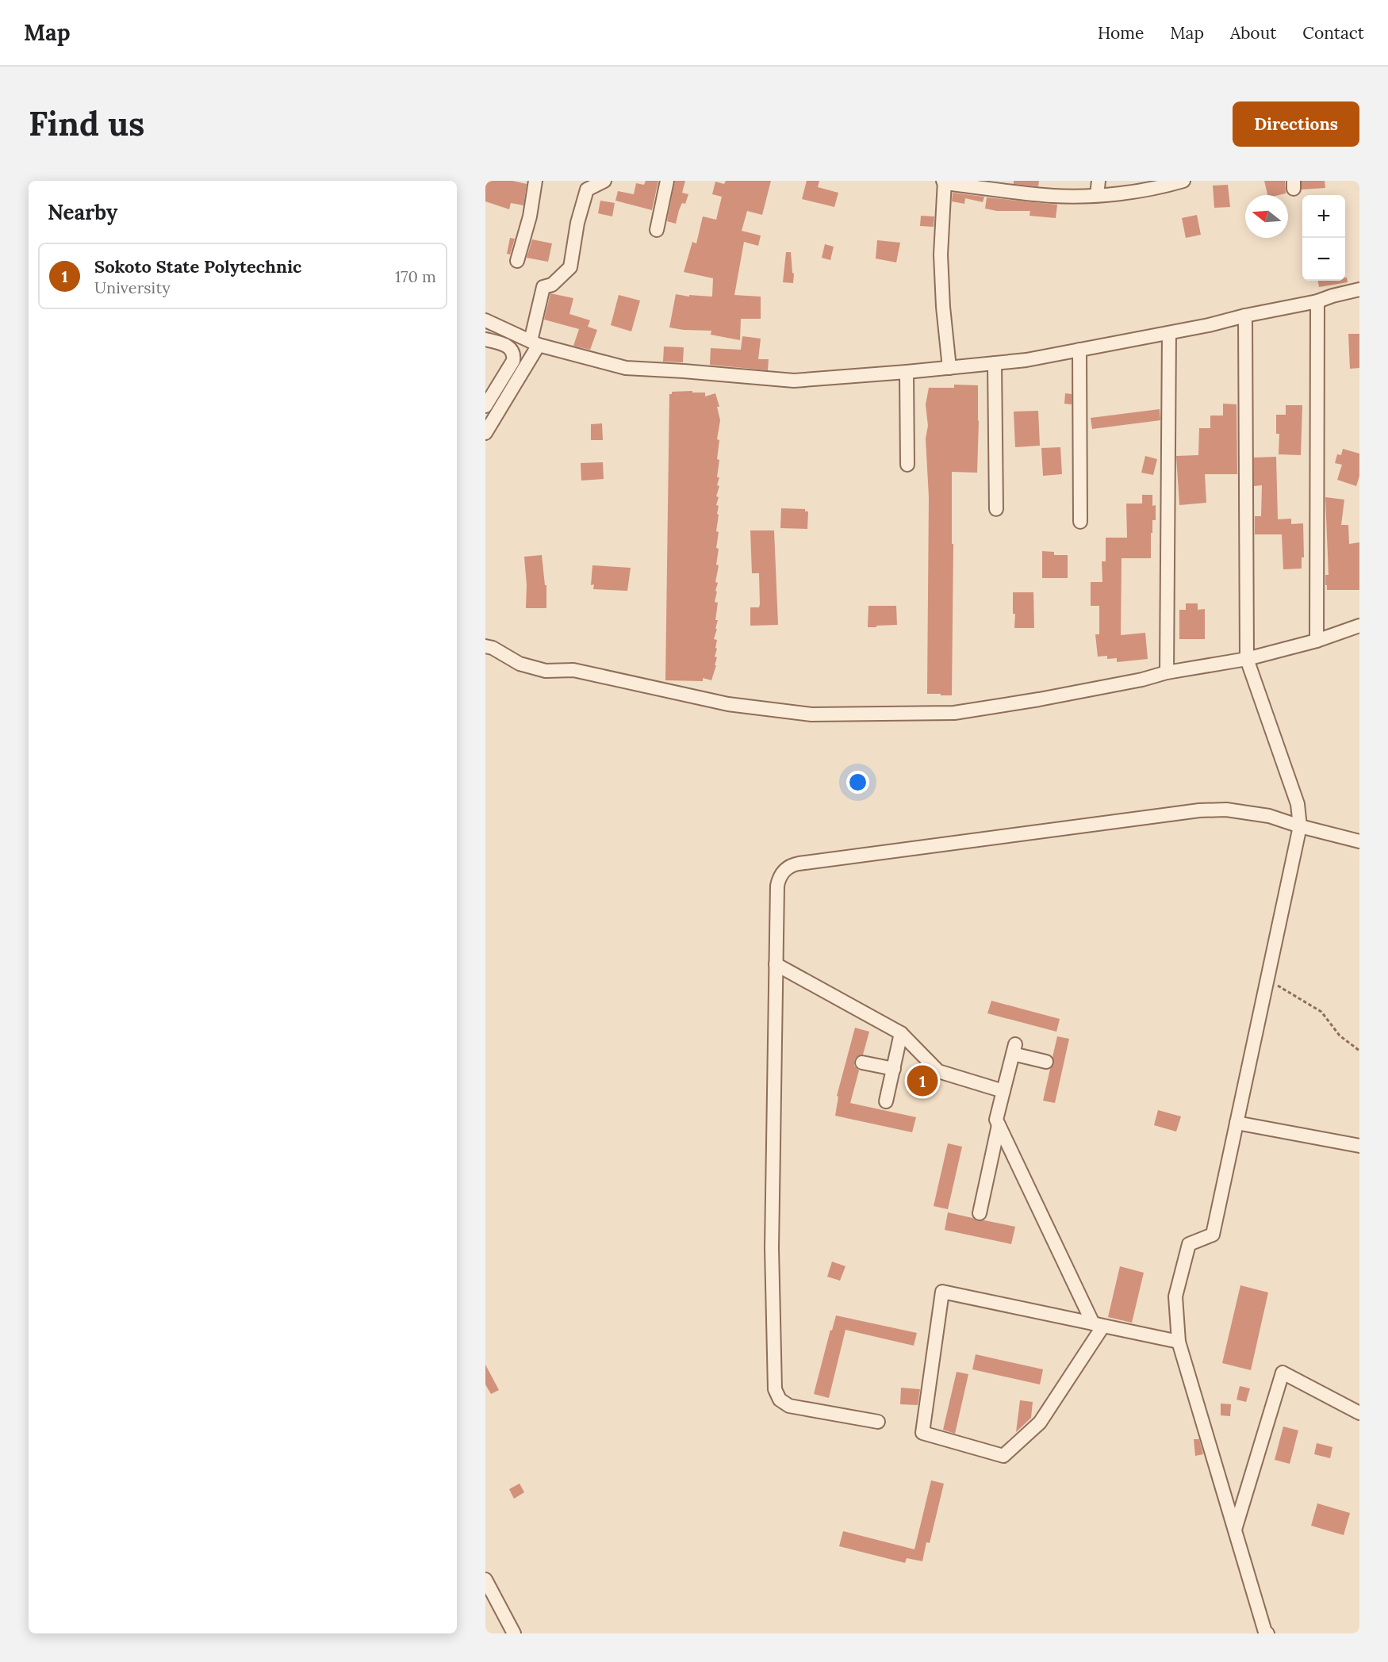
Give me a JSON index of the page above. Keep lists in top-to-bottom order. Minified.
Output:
{"north":"left","page":{"header":"Map","nav":["Home","Map","About","Contact"],"buttons":"Directions","title":"Find us","heading":"Nearby","map_buttons":["+","−"],"list":[{"mark":"1","name":"Sokoto State Polytechnic","note":"University","value":"170 m"}],"pins":"1"}}
